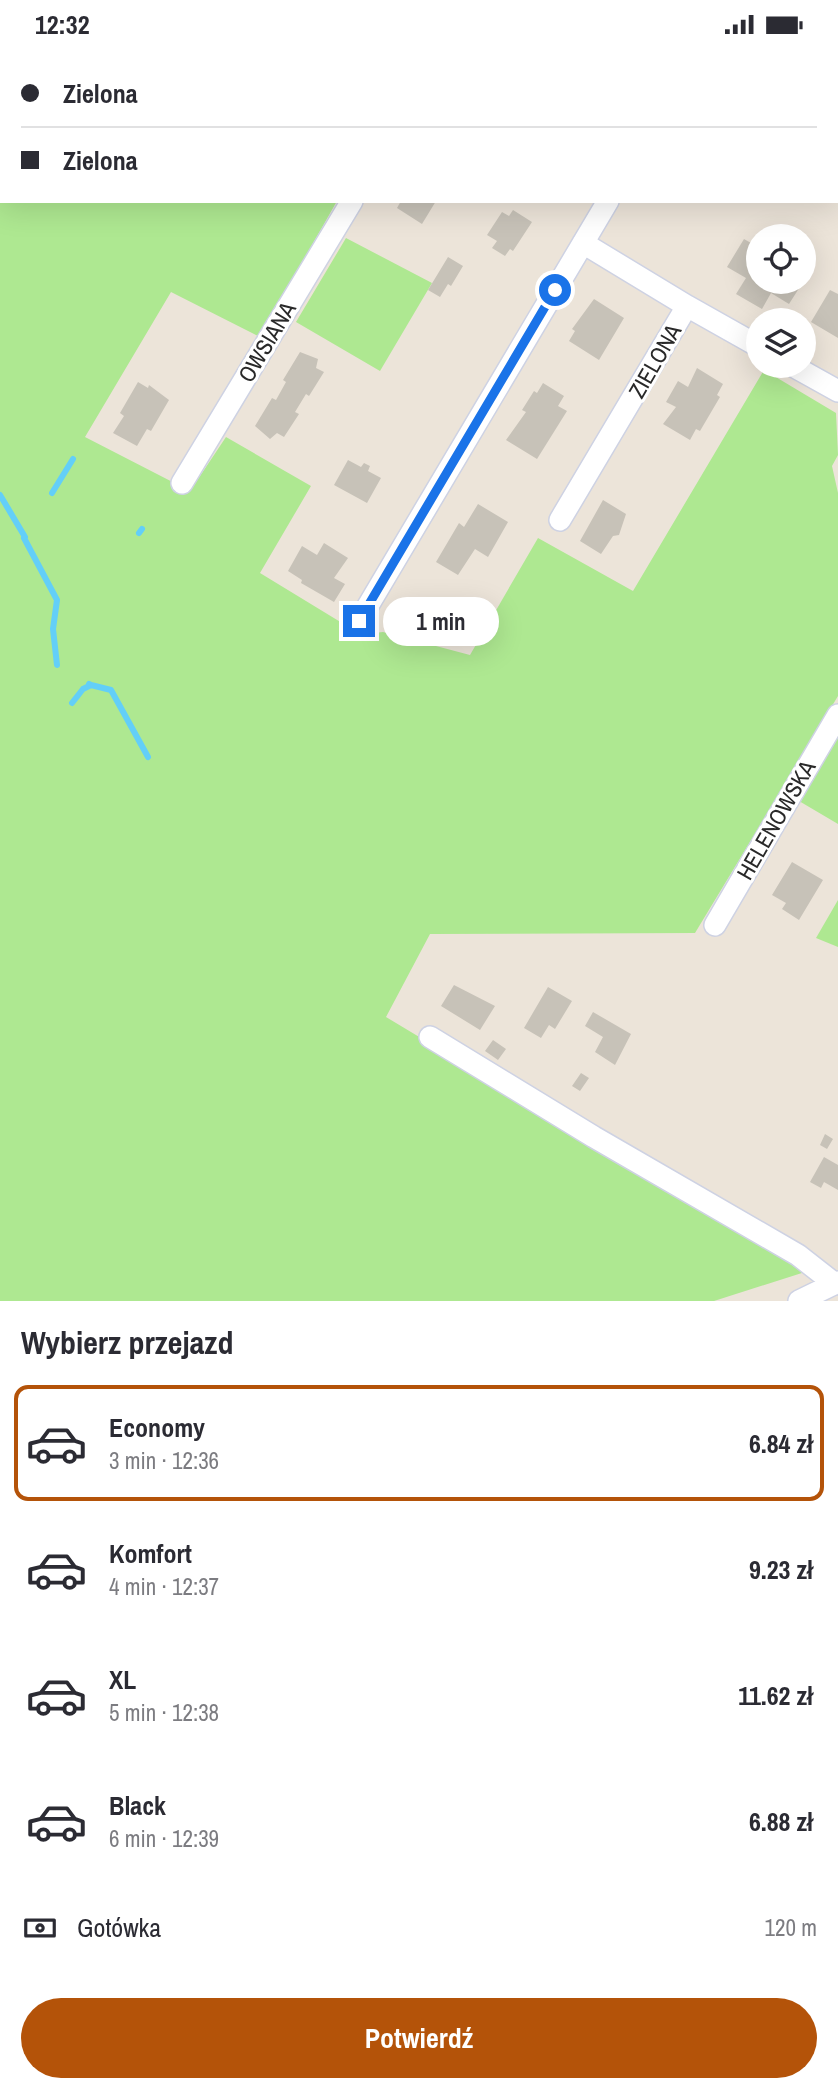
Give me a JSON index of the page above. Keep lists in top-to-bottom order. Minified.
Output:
{"streets":{"street":["OWSIANA","ZIELONA","HELENOWSKA"]},"page":{"status":"12:32","banner":["Zielona","Zielona"],"bubble":"1 min","heading":"Wybierz przejazd","list":[{"name":"Economy","note":"3 min · 12:36","value":"6.84 zł"},{"name":"Komfort","note":"4 min · 12:37","value":"9.23 zł"},{"name":"XL","note":"5 min · 12:38","value":"11.62 zł"},{"name":"Black","note":"6 min · 12:39","value":"6.88 zł"}],"pay":["Gotówka","120 m"],"buttons":"Potwierdź"}}
